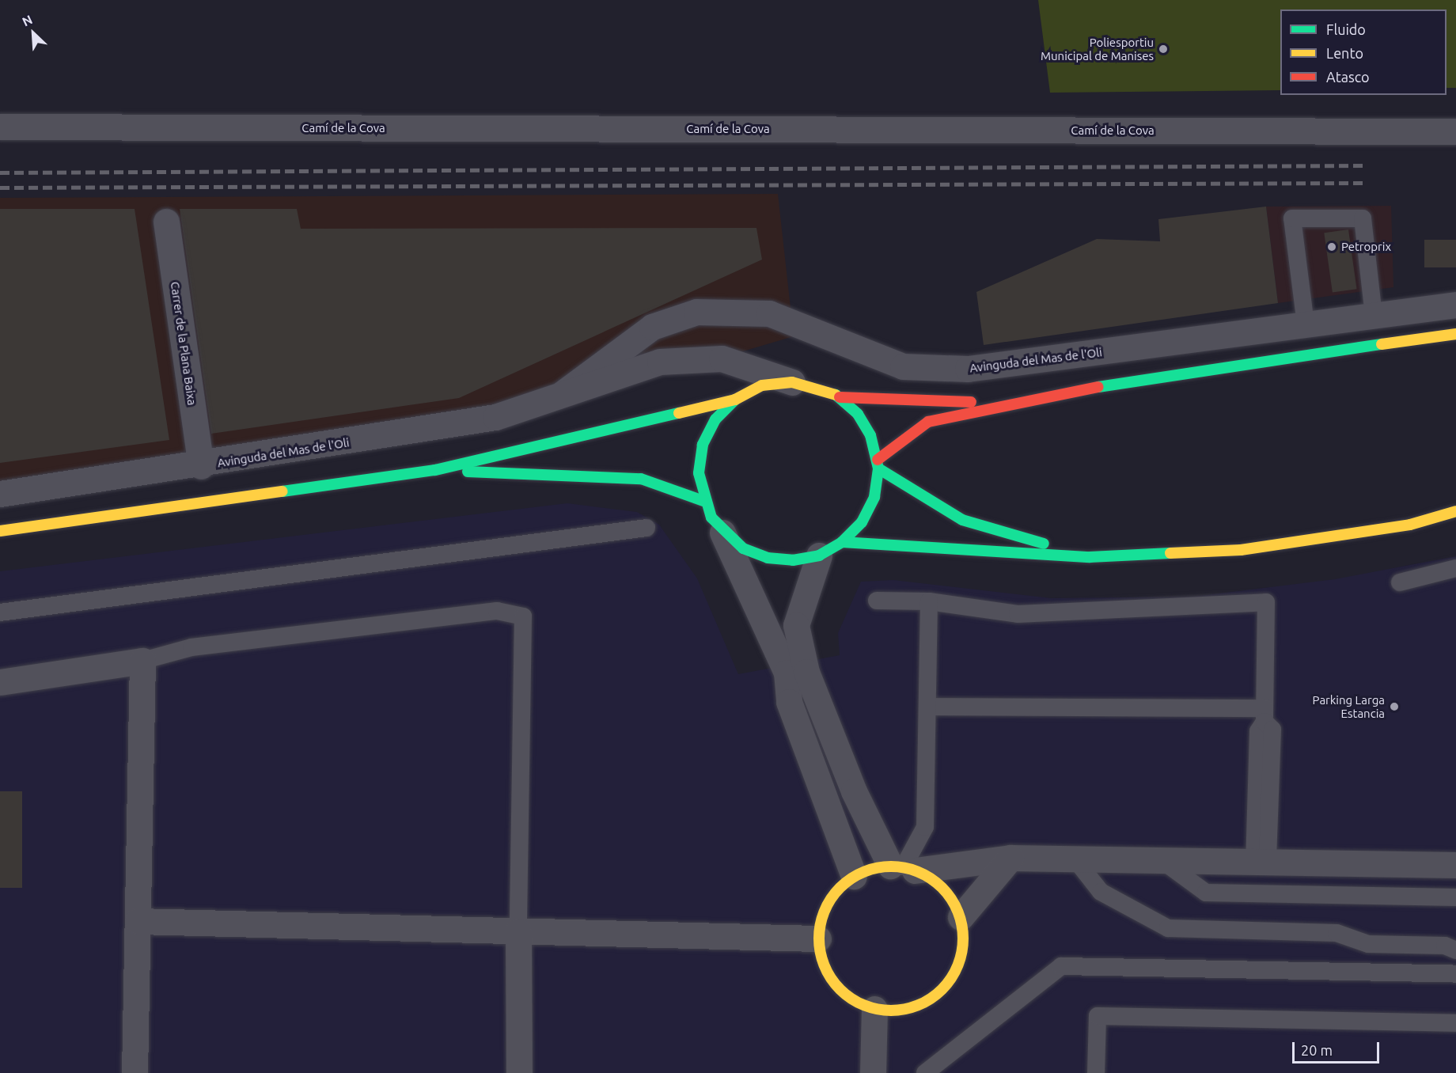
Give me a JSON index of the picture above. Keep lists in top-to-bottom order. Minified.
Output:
{"streets":{"street":["Camí de la Cova","Carrer de la Plana Baixa","Avinguda del Mas de l'Oli"]},"crossings":[["Carrer de la Plana Baixa","Avinguda del Mas de l'Oli"]],"places":["Poliesportiu Municipal de Manises","Petroprix","Parking Larga Estancia"],"legend":["Fluido","Lento","Atasco"],"scale_bar":"20 m","north":"top left"}
